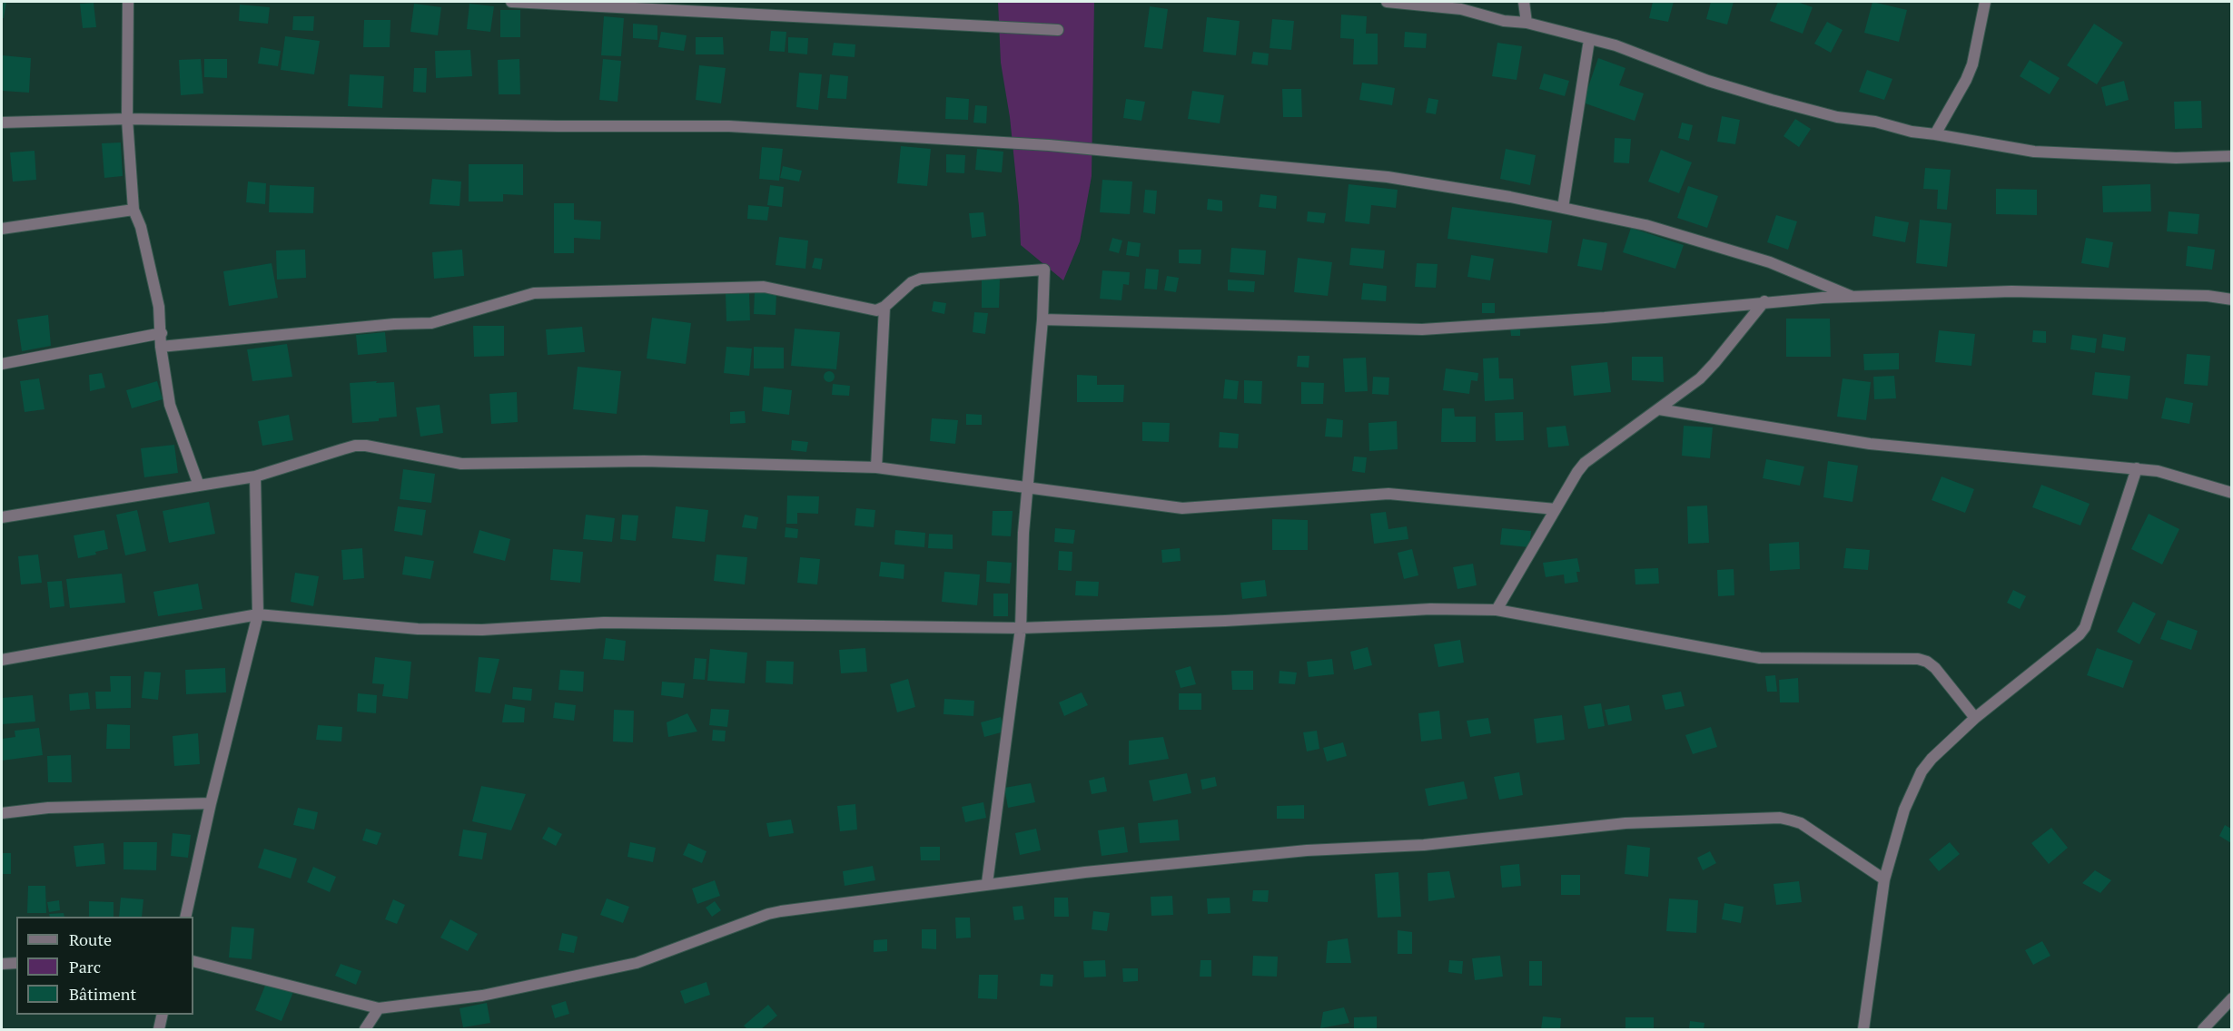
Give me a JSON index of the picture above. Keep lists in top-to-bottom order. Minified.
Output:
{"legend":["Route","Parc","Bâtiment"]}
